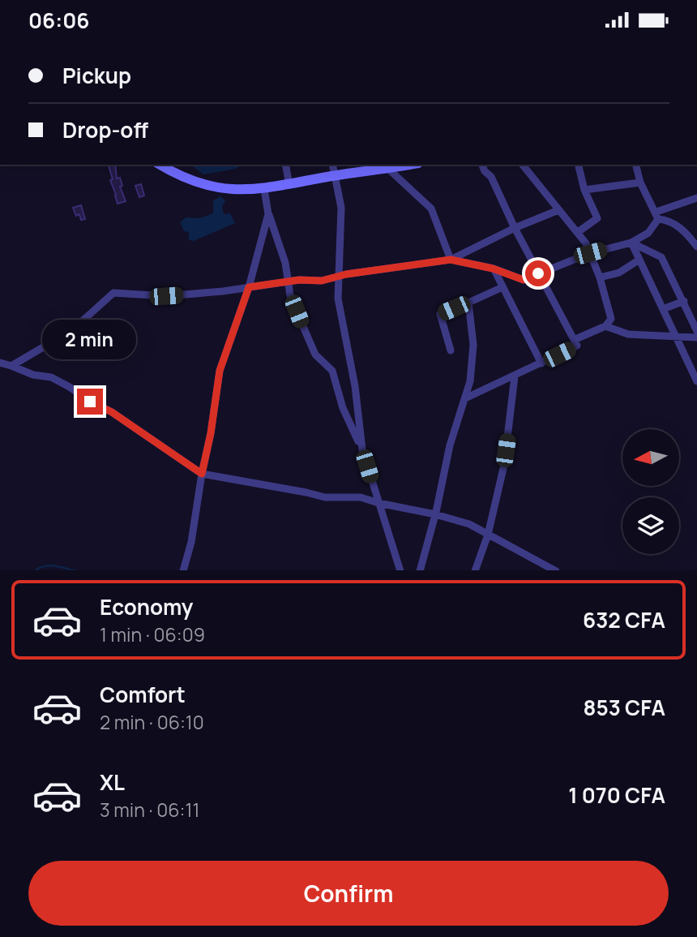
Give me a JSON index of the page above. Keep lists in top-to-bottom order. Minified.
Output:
{"north":"left","page":{"status":"06:06","banner":["Pickup","Drop-off"],"bubble":"2 min","list":[{"name":"Economy","note":"1 min · 06:09","value":"632 CFA"},{"name":"Comfort","note":"2 min · 06:10","value":"853 CFA"},{"name":"XL","note":"3 min · 06:11","value":"1 070 CFA"}],"buttons":"Confirm"}}
